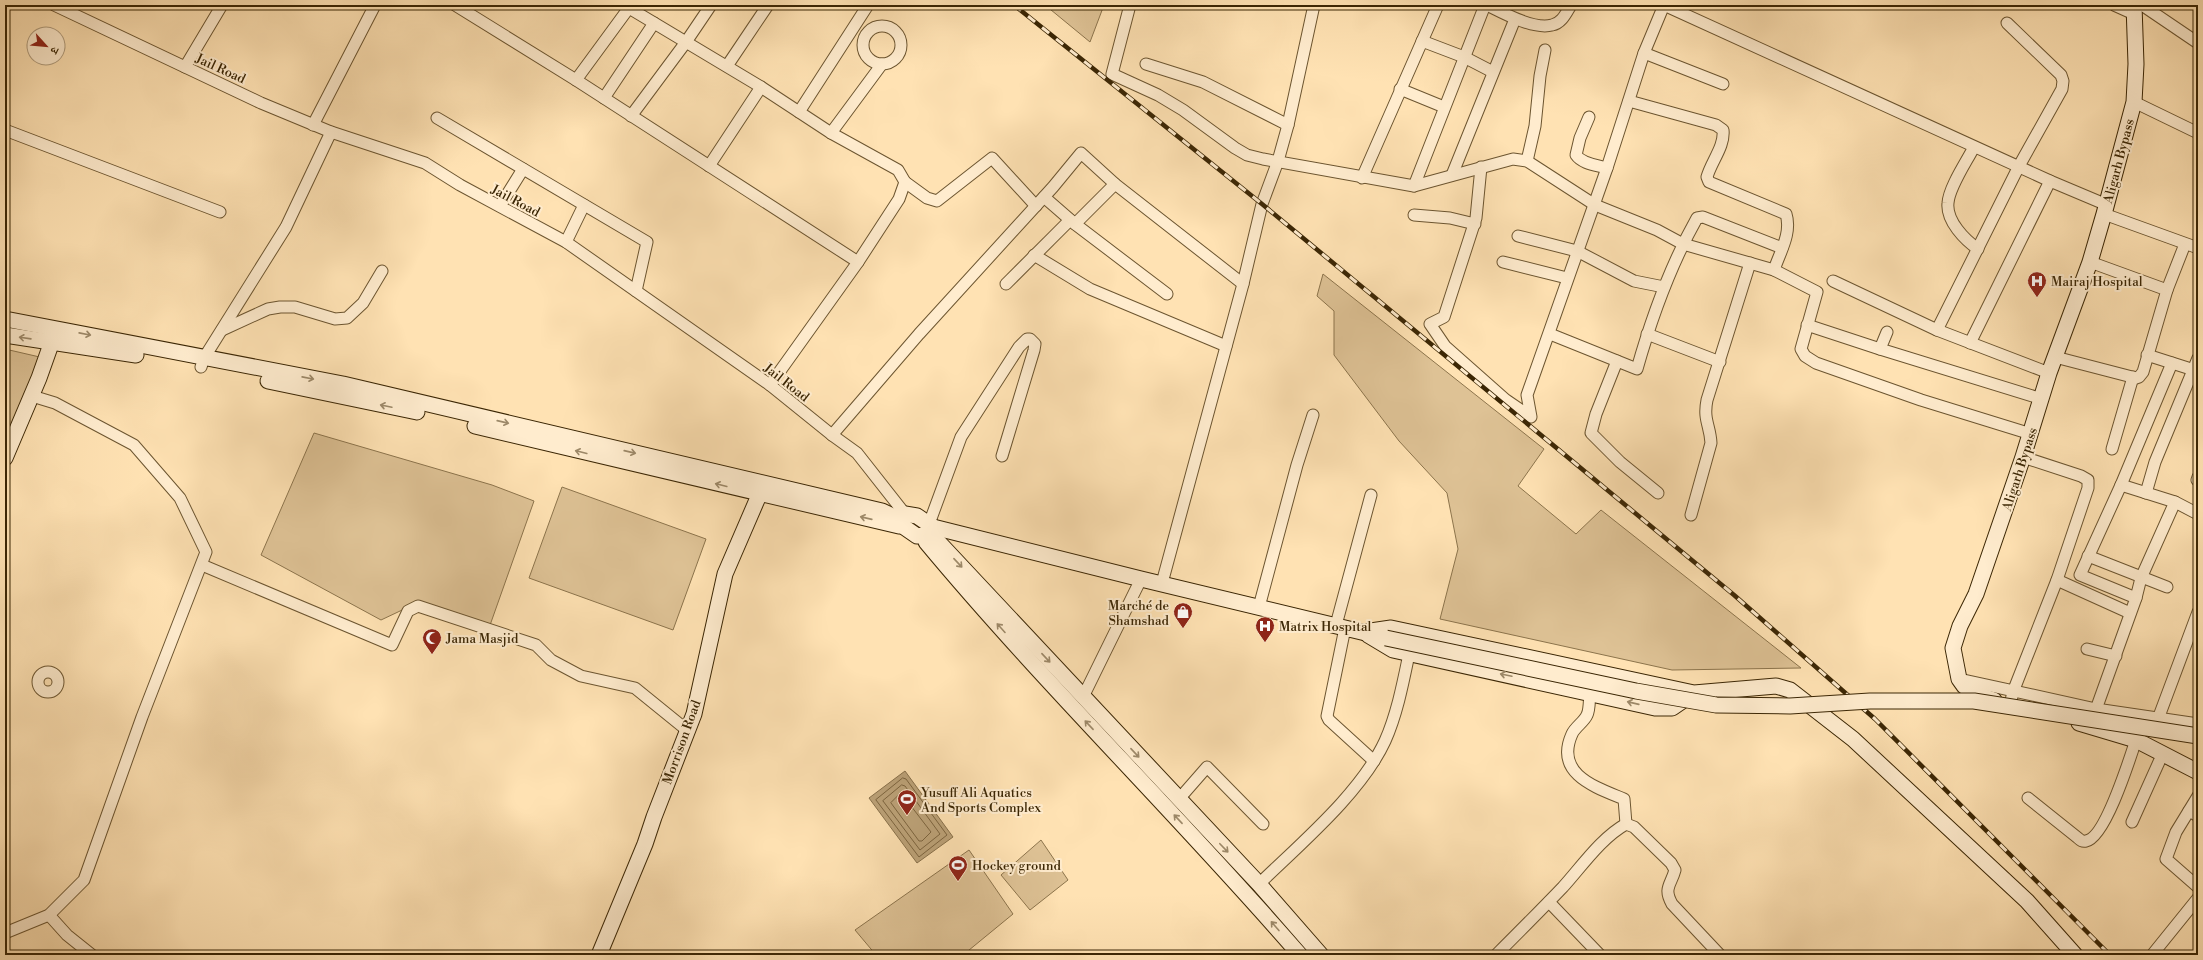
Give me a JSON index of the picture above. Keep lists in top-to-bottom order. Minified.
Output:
{"streets":{"main road":["Aligarh Bypass","Morrison Road"],"street":["Jail Road"]},"places":{"hospital":["Mairaj Hospital","Matrix Hospital"],"shop":["Marché de Shamshad"],"mosque":["Jama Masjid"],"sports":["Yusuff Ali Aquatics And Sports Complex","Hockey ground"]},"north":"bottom right"}
